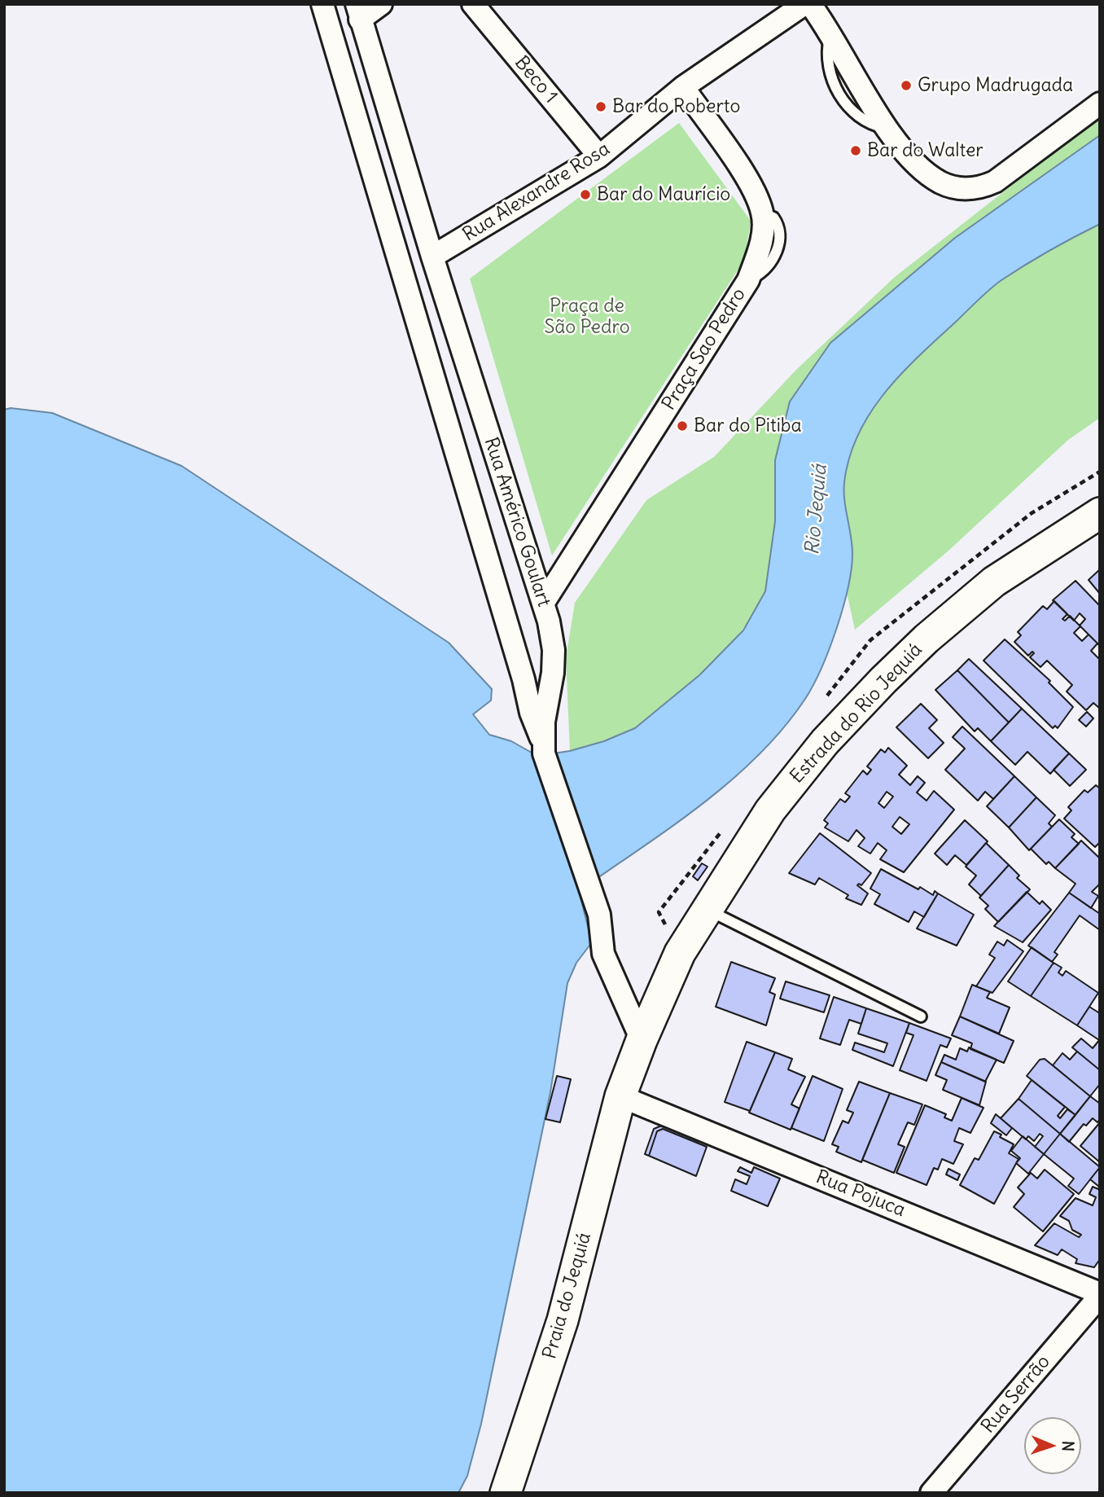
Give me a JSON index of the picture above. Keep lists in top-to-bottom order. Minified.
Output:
{"streets":{"main road":["Estrada do Rio Jequiá","Praia do Jequiá"],"street":["Beco 1","Rua Alexandre Rosa","Praça Sao Pedro","Rua Américo Goulart","Rua Pojuca","Rua Serrão"]},"crossings":[["Beco 1","Rua Alexandre Rosa"],["Rua Alexandre Rosa","Praça Sao Pedro"],["Rua Alexandre Rosa","Rua Américo Goulart"],["Praça Sao Pedro","Rua Américo Goulart"],["Rua Américo Goulart","Estrada do Rio Jequiá"],["Estrada do Rio Jequiá","Rua Pojuca"],["Estrada do Rio Jequiá","Praia do Jequiá"],["Rua Pojuca","Praia do Jequiá"],["Rua Pojuca","Rua Serrão"]],"water":["Rio Jequiá"],"parks":["Praça de São Pedro"],"places":["Grupo Madrugada","Bar do Roberto","Bar do Walter","Bar do Maurício","Bar do Pitiba"],"north":"right"}
